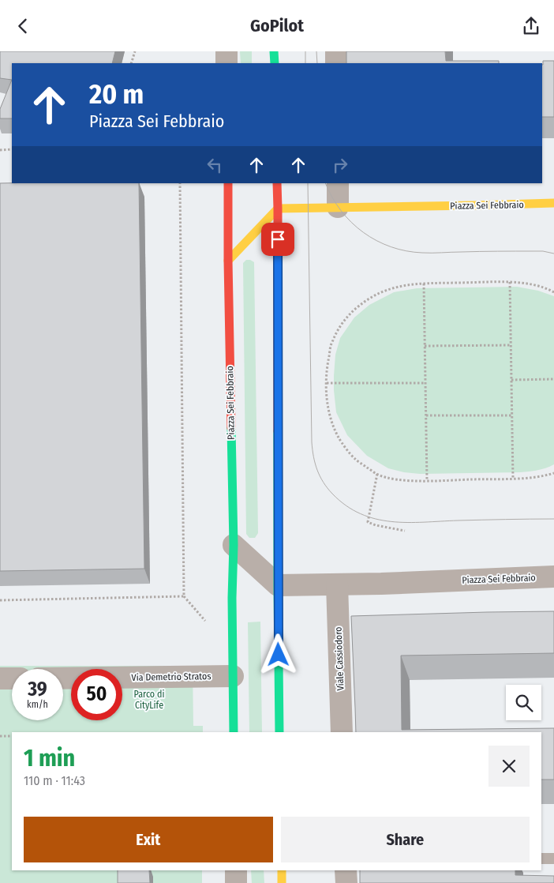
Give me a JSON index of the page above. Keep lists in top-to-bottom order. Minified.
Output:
{"streets":{"street":["Piazza Sei Febbraio","Viale Cassiodoro","Via Demetrio Stratos"]},"crossings":[["Piazza Sei Febbraio","Viale Cassiodoro"],["Piazza Sei Febbraio","Via Demetrio Stratos"]],"parks":["Parco di CityLife"],"page":{"header":"GoPilot","turn":["20 m","Piazza Sei Febbraio"],"speed":"39 km/h","limit":"50","heading":["1 min","110 m · 11:43"],"buttons":["Exit","Share"]}}
